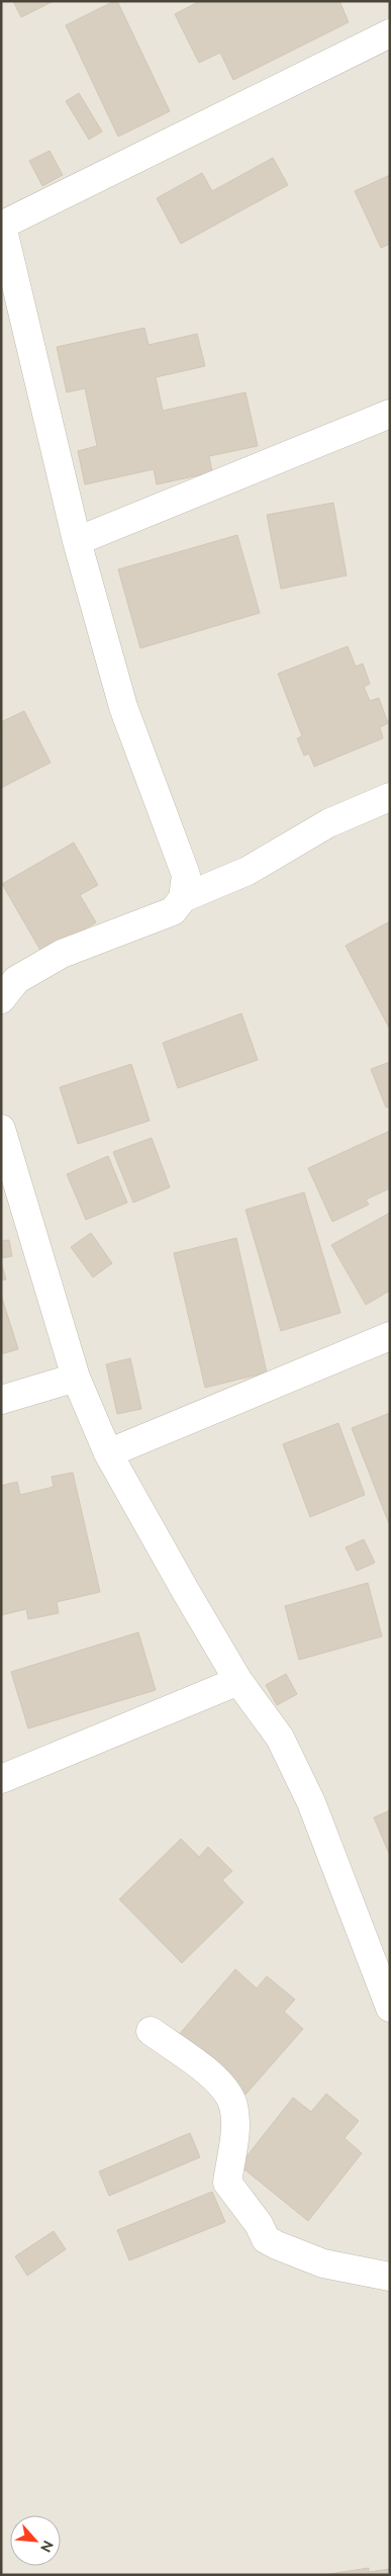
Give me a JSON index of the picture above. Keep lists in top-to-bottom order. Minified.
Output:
{"north":"bottom right"}
